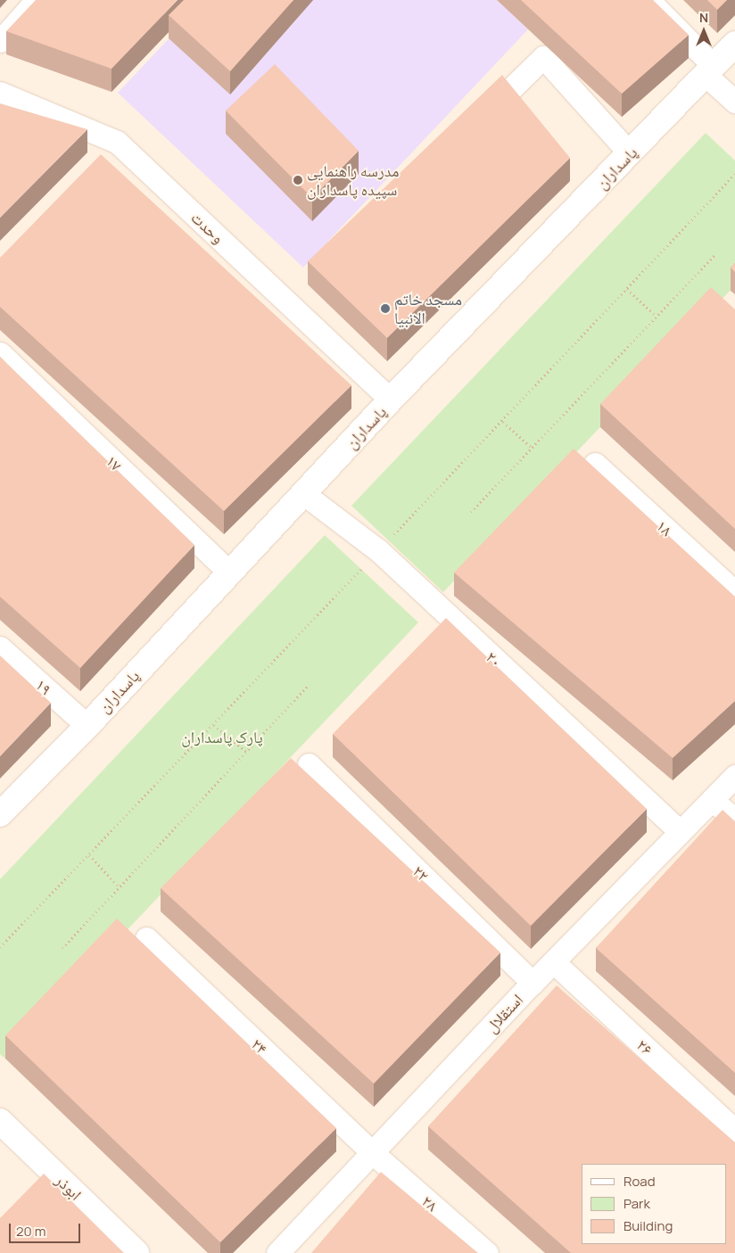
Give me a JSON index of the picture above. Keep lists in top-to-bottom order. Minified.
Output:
{"streets":{"street":["پاسداران","وحدت","۱۷","۱۸","۲۰","۱۹","۲۲","استقلال","۲۴","۲۶","ابوذر","۲۸"]},"crossings":[["پاسداران","وحدت"],["پاسداران","۱۷"],["پاسداران","۲۰"],["پاسداران","۱۹"],["۲۰","استقلال"],["۲۲","استقلال"],["استقلال","۲۴"],["استقلال","۲۶"],["استقلال","۲۸"],["۲۴","۲۸"]],"parks":["پارک پاسداران"],"places":["مدرسه راهنمایی سپیده پاسداران","مسجد خاتم الانبیا"],"legend":["Road","Park","Building"],"scale_bar":"20 m","north":"top"}
